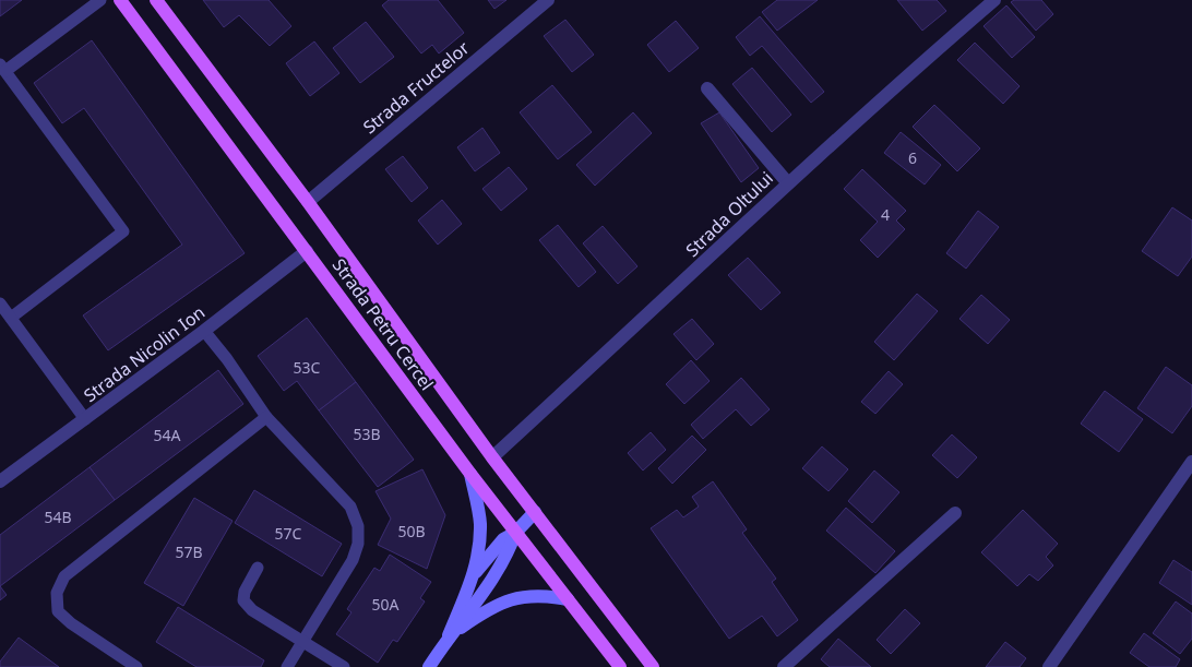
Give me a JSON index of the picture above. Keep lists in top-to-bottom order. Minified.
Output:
{"streets":{"main road":["Strada Petru Cercel"],"street":["Strada Fructelor","Strada Oltului","Strada Nicolin Ion"]},"crossings":[["Strada Fructelor","Strada Petru Cercel"],["Strada Oltului","Strada Petru Cercel"],["Strada Petru Cercel","Strada Nicolin Ion"]],"house_numbers":["6","4","53C","53B","54A","54B","50B","57C","57B","50A"]}
